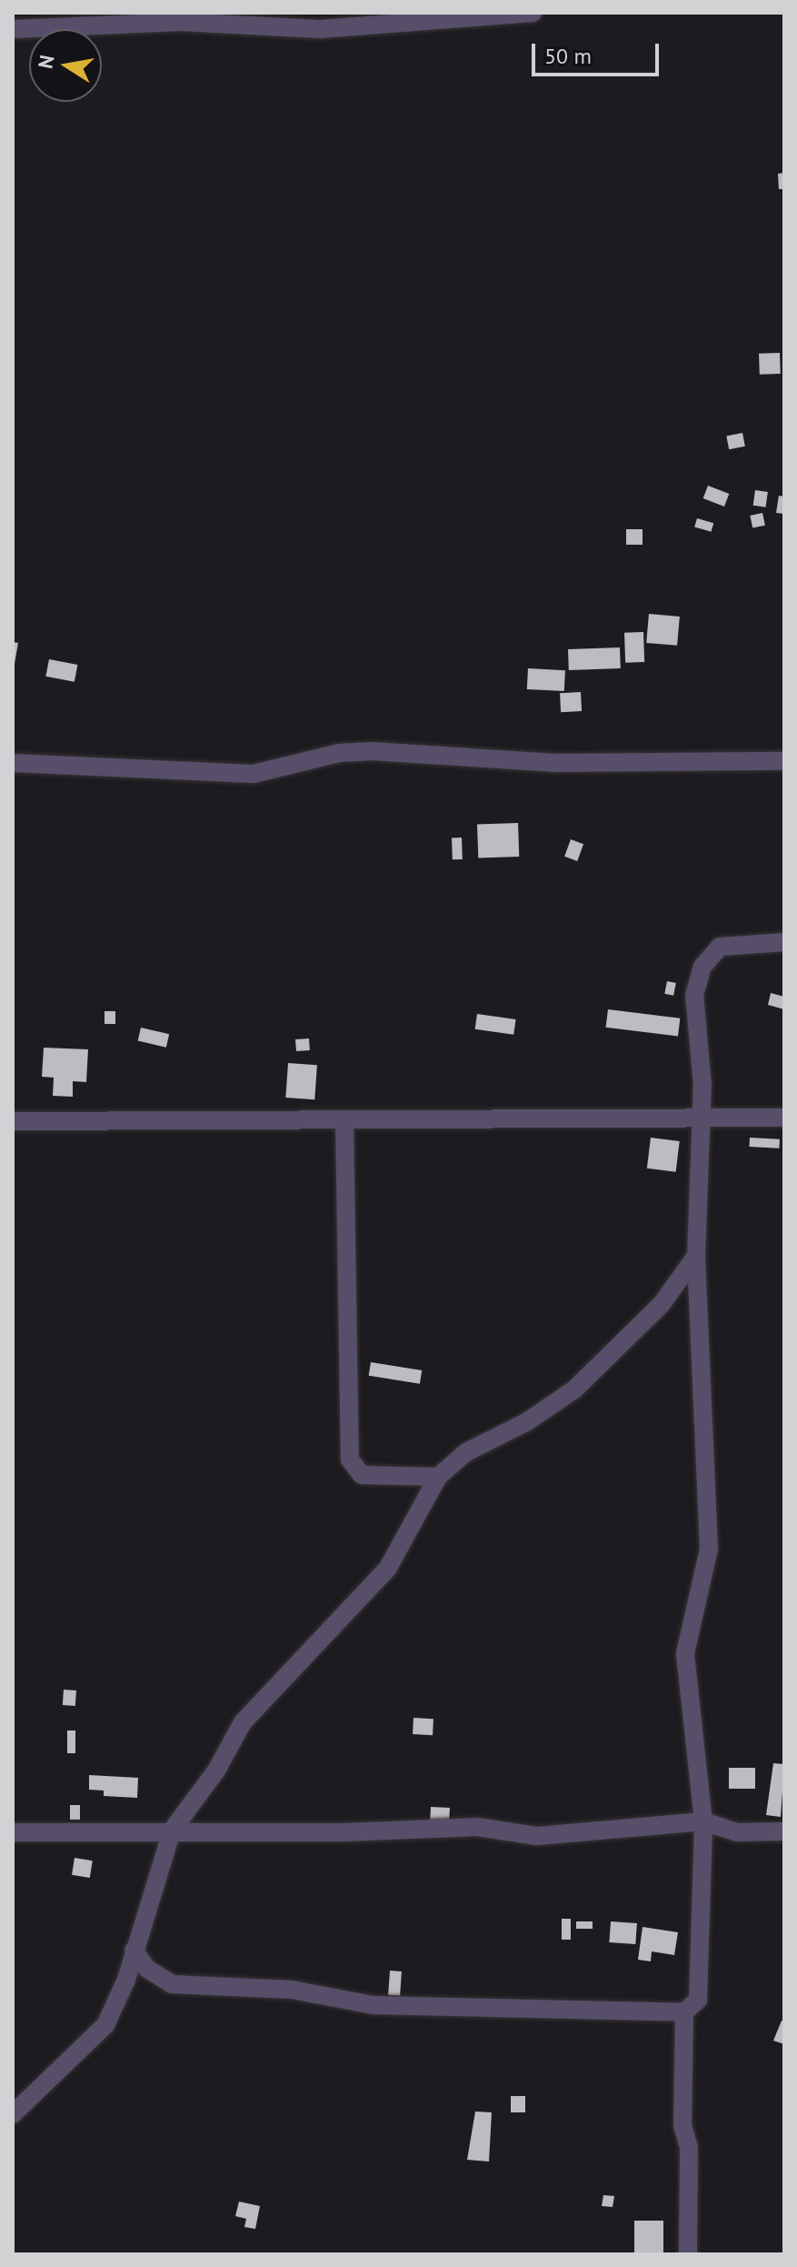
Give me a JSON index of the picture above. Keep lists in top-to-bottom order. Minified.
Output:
{"scale_bar":"50 m","north":"left"}
